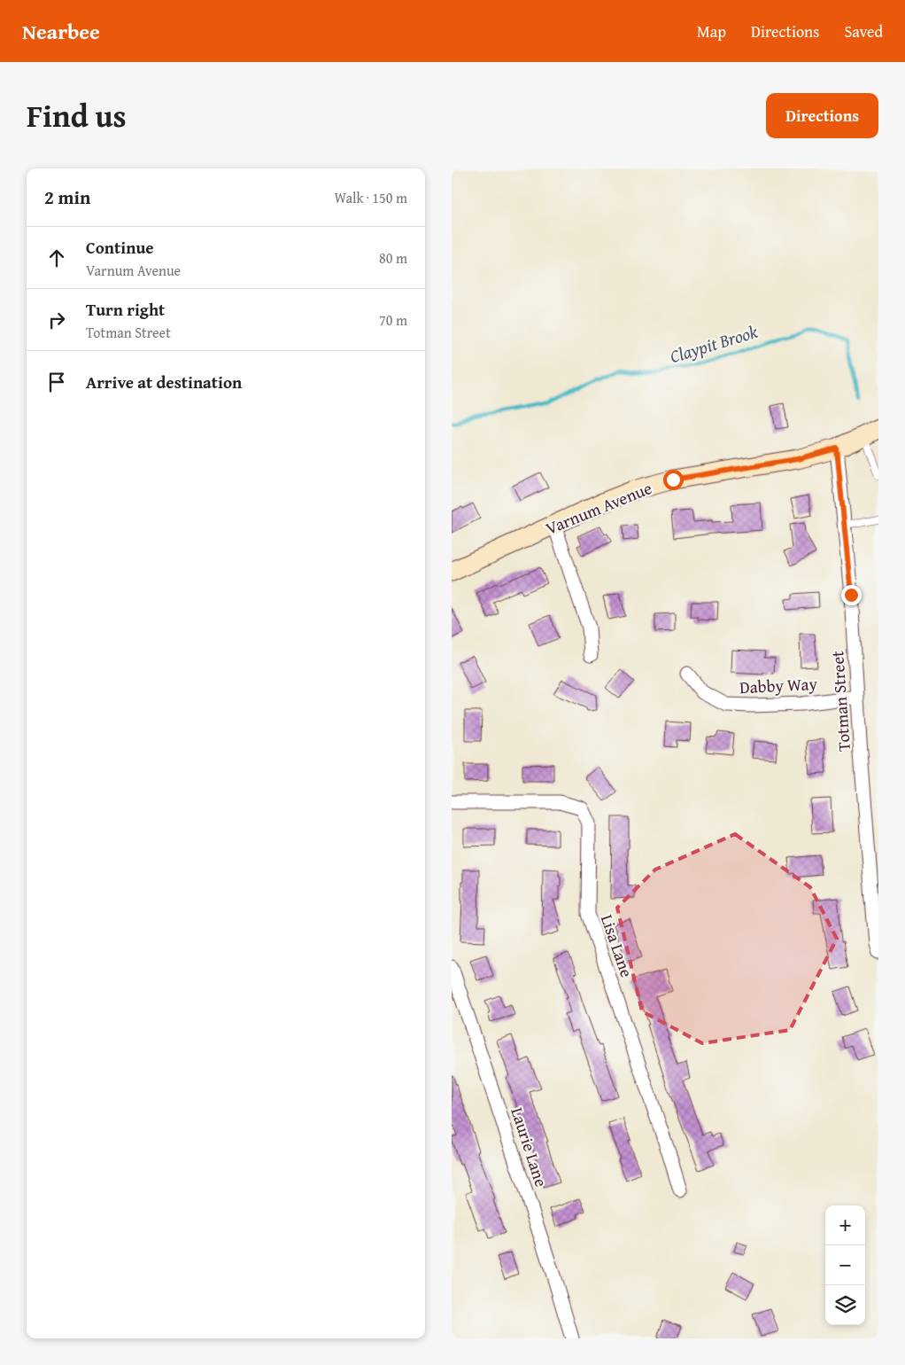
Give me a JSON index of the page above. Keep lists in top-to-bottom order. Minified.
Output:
{"streets":{"main road":["Varnum Avenue"],"street":["Dabby Way","Totman Street","Lisa Lane","Laurie Lane"]},"crossings":[["Varnum Avenue","Totman Street"],["Dabby Way","Totman Street"]],"water":["Claypit Brook"],"page":{"header":"Nearbee","nav":["Map","Directions","Saved"],"title":"Find us","buttons":"Directions","heading":["2 min","Walk · 150 m"],"list":[["Continue","Varnum Avenue","80 m"],["Turn right","Totman Street","70 m"],"Arrive at destination"],"map_buttons":["+","−"]}}
